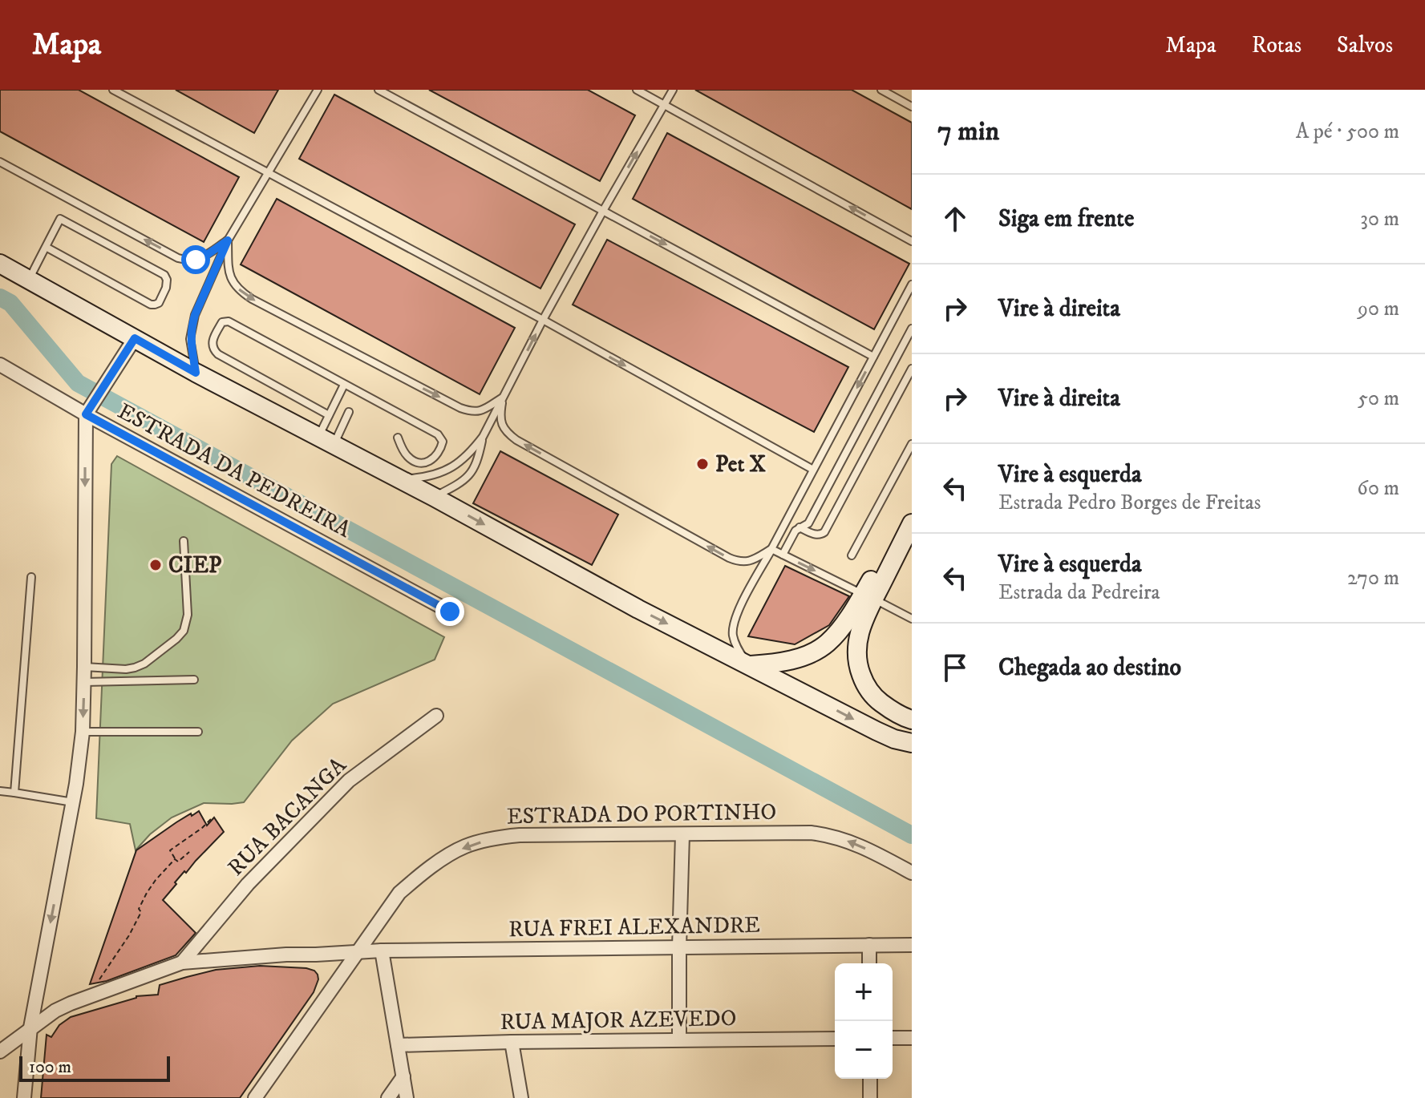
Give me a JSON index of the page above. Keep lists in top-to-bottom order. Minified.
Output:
{"streets":{"street":["ESTRADA DA PEDREIRA","ESTRADA DO PORTINHO","RUA BACANGA","RUA FREI ALEXANDRE","RUA MAJOR AZEVEDO"]},"crossings":[["ESTRADA DO PORTINHO","RUA FREI ALEXANDRE"],["RUA BACANGA","RUA FREI ALEXANDRE"]],"one_way":["ESTRADA DO PORTINHO"],"places":["Pet X","CIEP"],"scale_bar":"100 m","page":{"header":"Mapa","nav":["Mapa","Rotas","Salvos"],"heading":["7 min","A pé · 500 m"],"list":[["Siga em frente","30 m"],["Vire à direita","90 m"],["Vire à direita","50 m"],["Vire à esquerda","Estrada Pedro Borges de Freitas","60 m"],["Vire à esquerda","Estrada da Pedreira","270 m"],"Chegada ao destino"],"map_buttons":["+","−"],"scale":"100 m"}}
